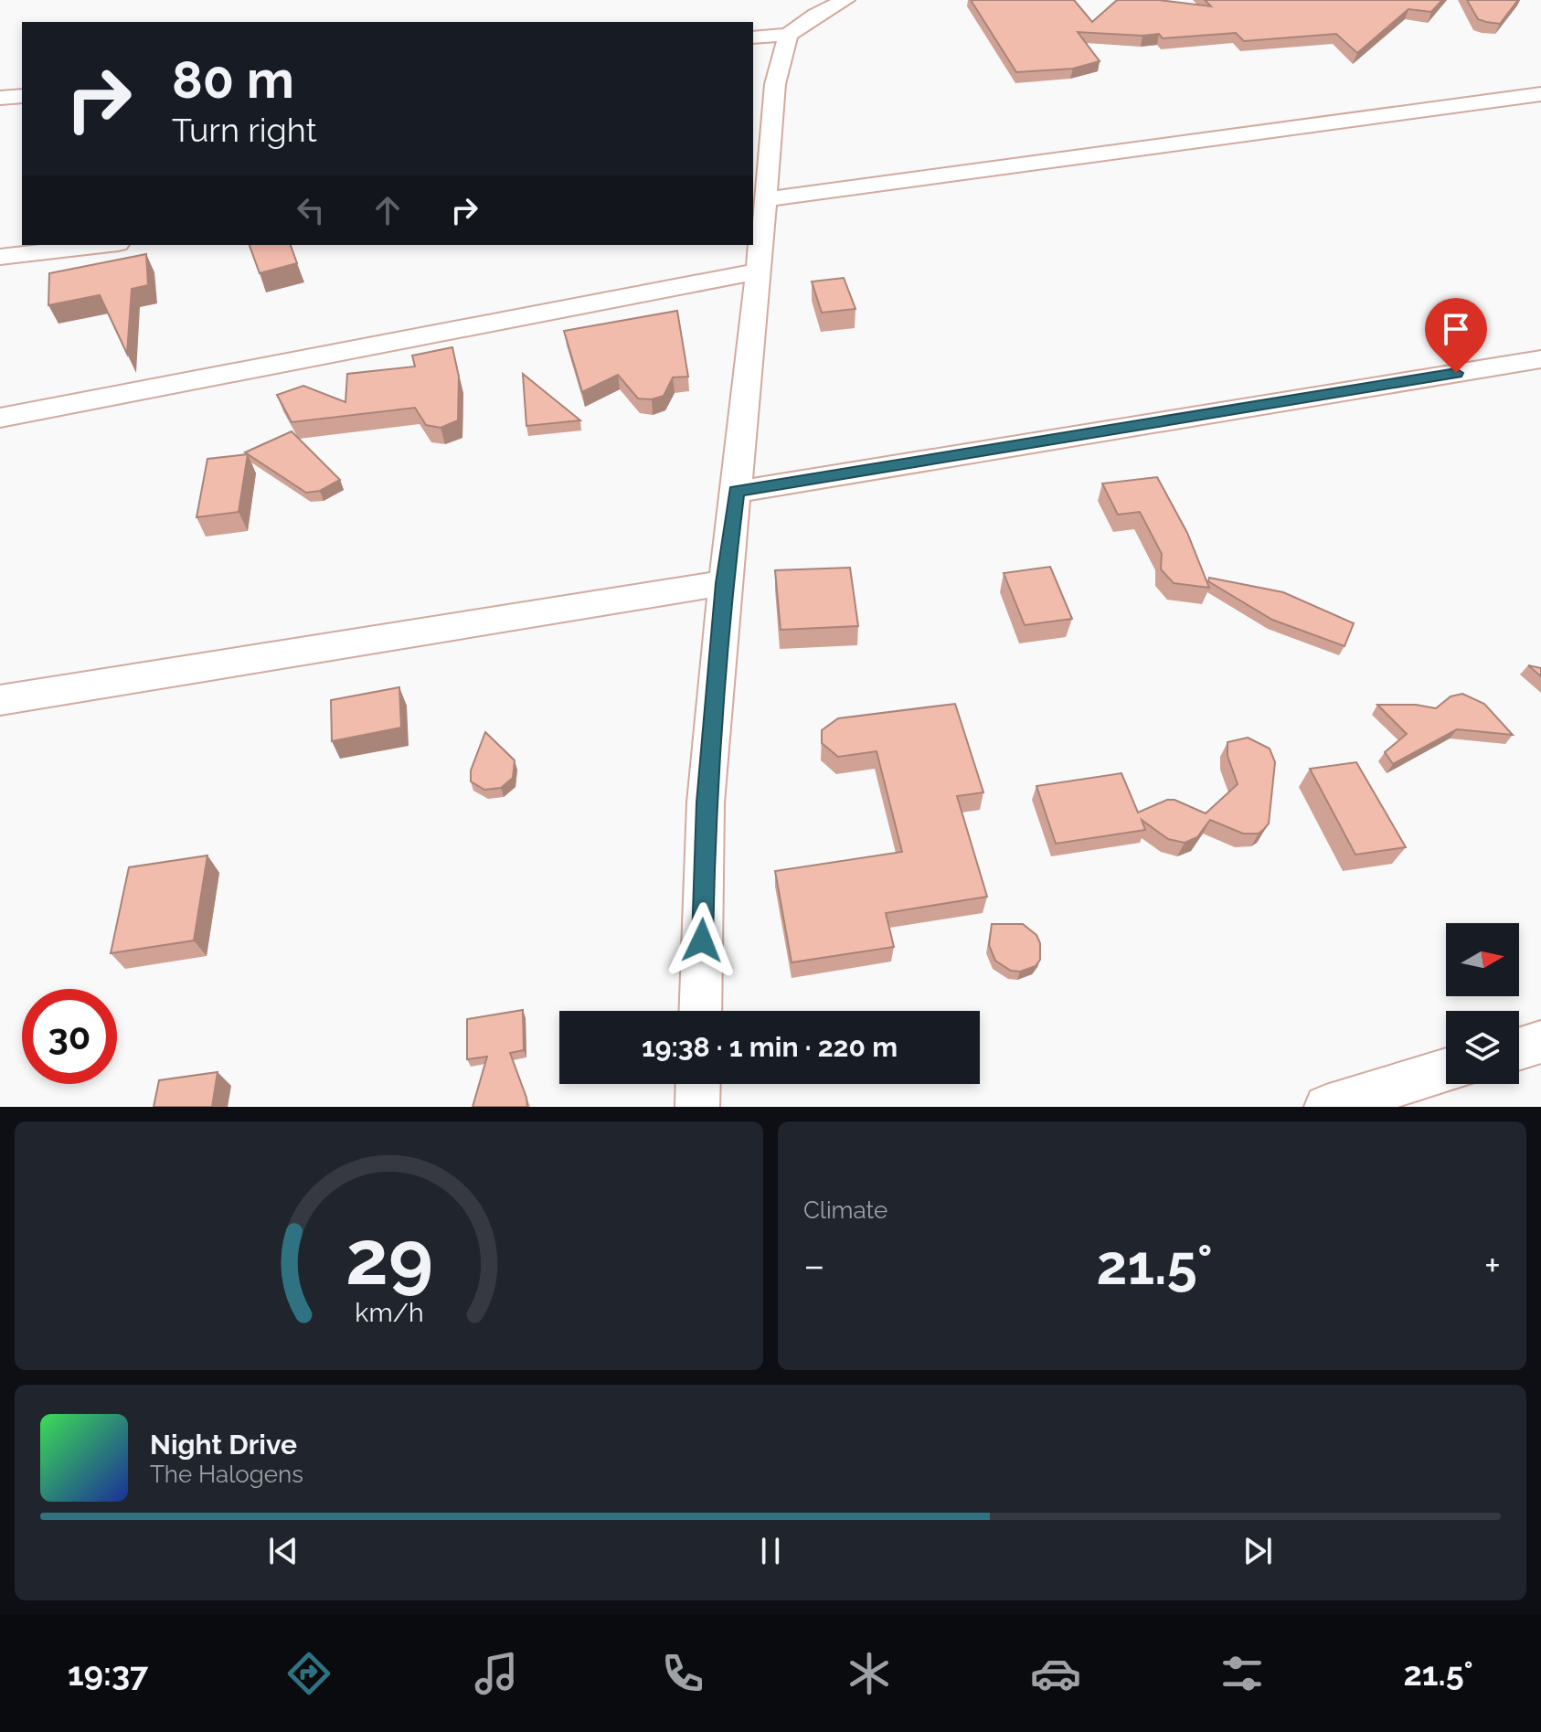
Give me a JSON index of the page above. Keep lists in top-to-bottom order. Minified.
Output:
{"north":"right","page":{"turn":["80 m","Turn right"],"limit":"30","trip":"19:38 · 1 min · 220 m","tile":"Climate","heat":["−","21.5°","+"],"song":["Night Drive","The Halogens"],"tabs":["19:37","21.5°"],"gauge":["29","km/h"]}}
